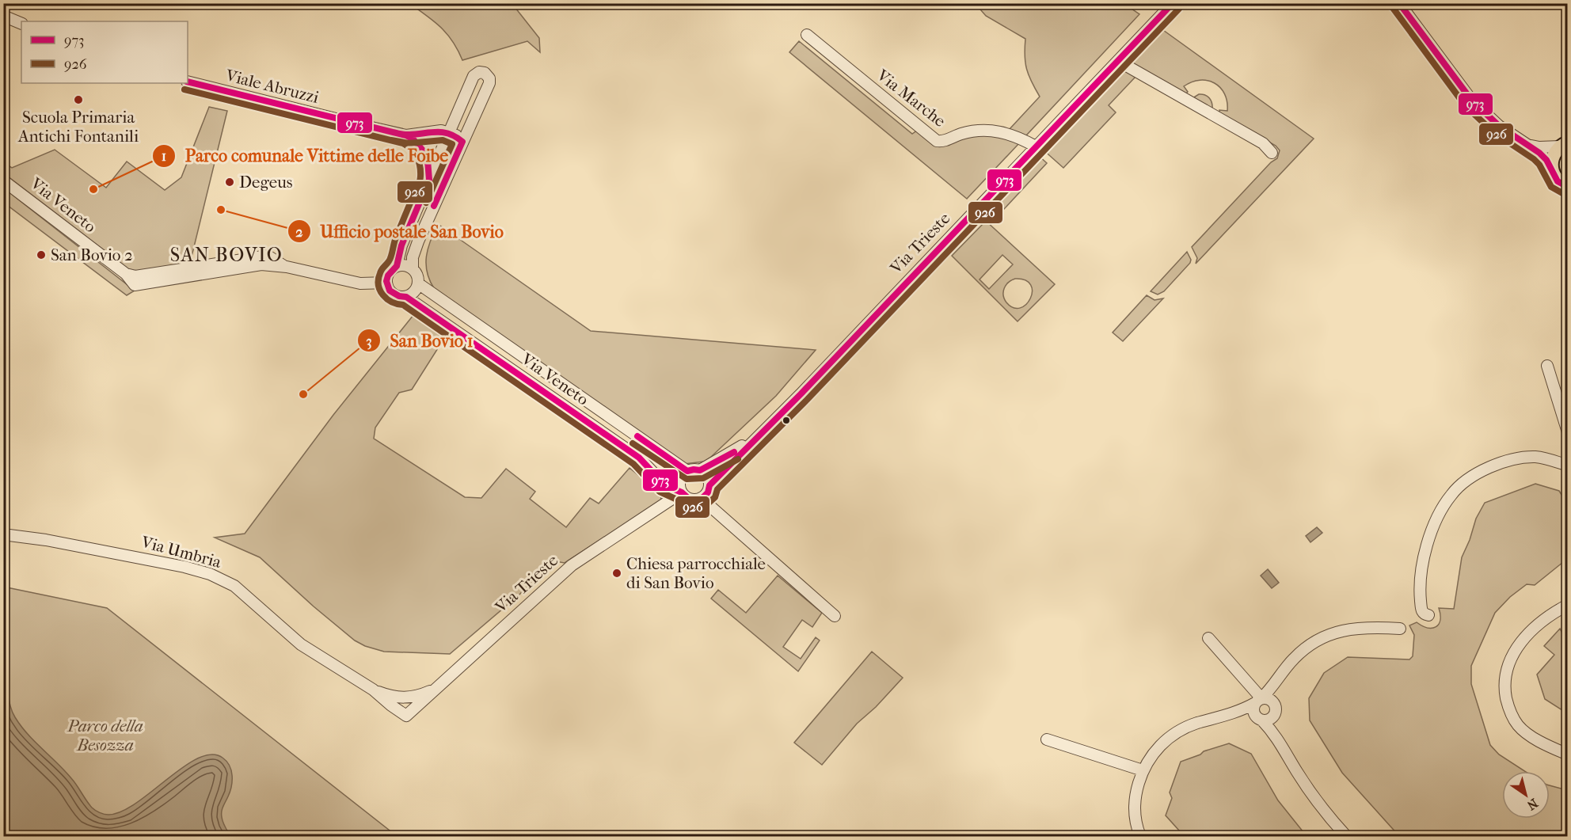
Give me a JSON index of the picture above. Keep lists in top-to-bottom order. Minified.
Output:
{"streets":{"street":["Viale Abruzzi","Via Marche","Via Veneto","Via Trieste","Via Umbria"]},"crossings":[["Via Marche","Via Trieste"],["Via Veneto","Via Trieste"],["Via Trieste","Via Umbria"]],"districts":["SAN BOVIO"],"parks":["Parco della Besozza"],"places":["Scuola Primaria Antichi Fontanili","Degeus","Parco comunale Vittime delle Foibe","Ufficio postale San Bovio","San Bovio 2","San Bovio 1","Chiesa parrocchiale di San Bovio"],"lines":["transit line 973","transit line 926"],"legend":["973","926"],"north":"bottom right"}
